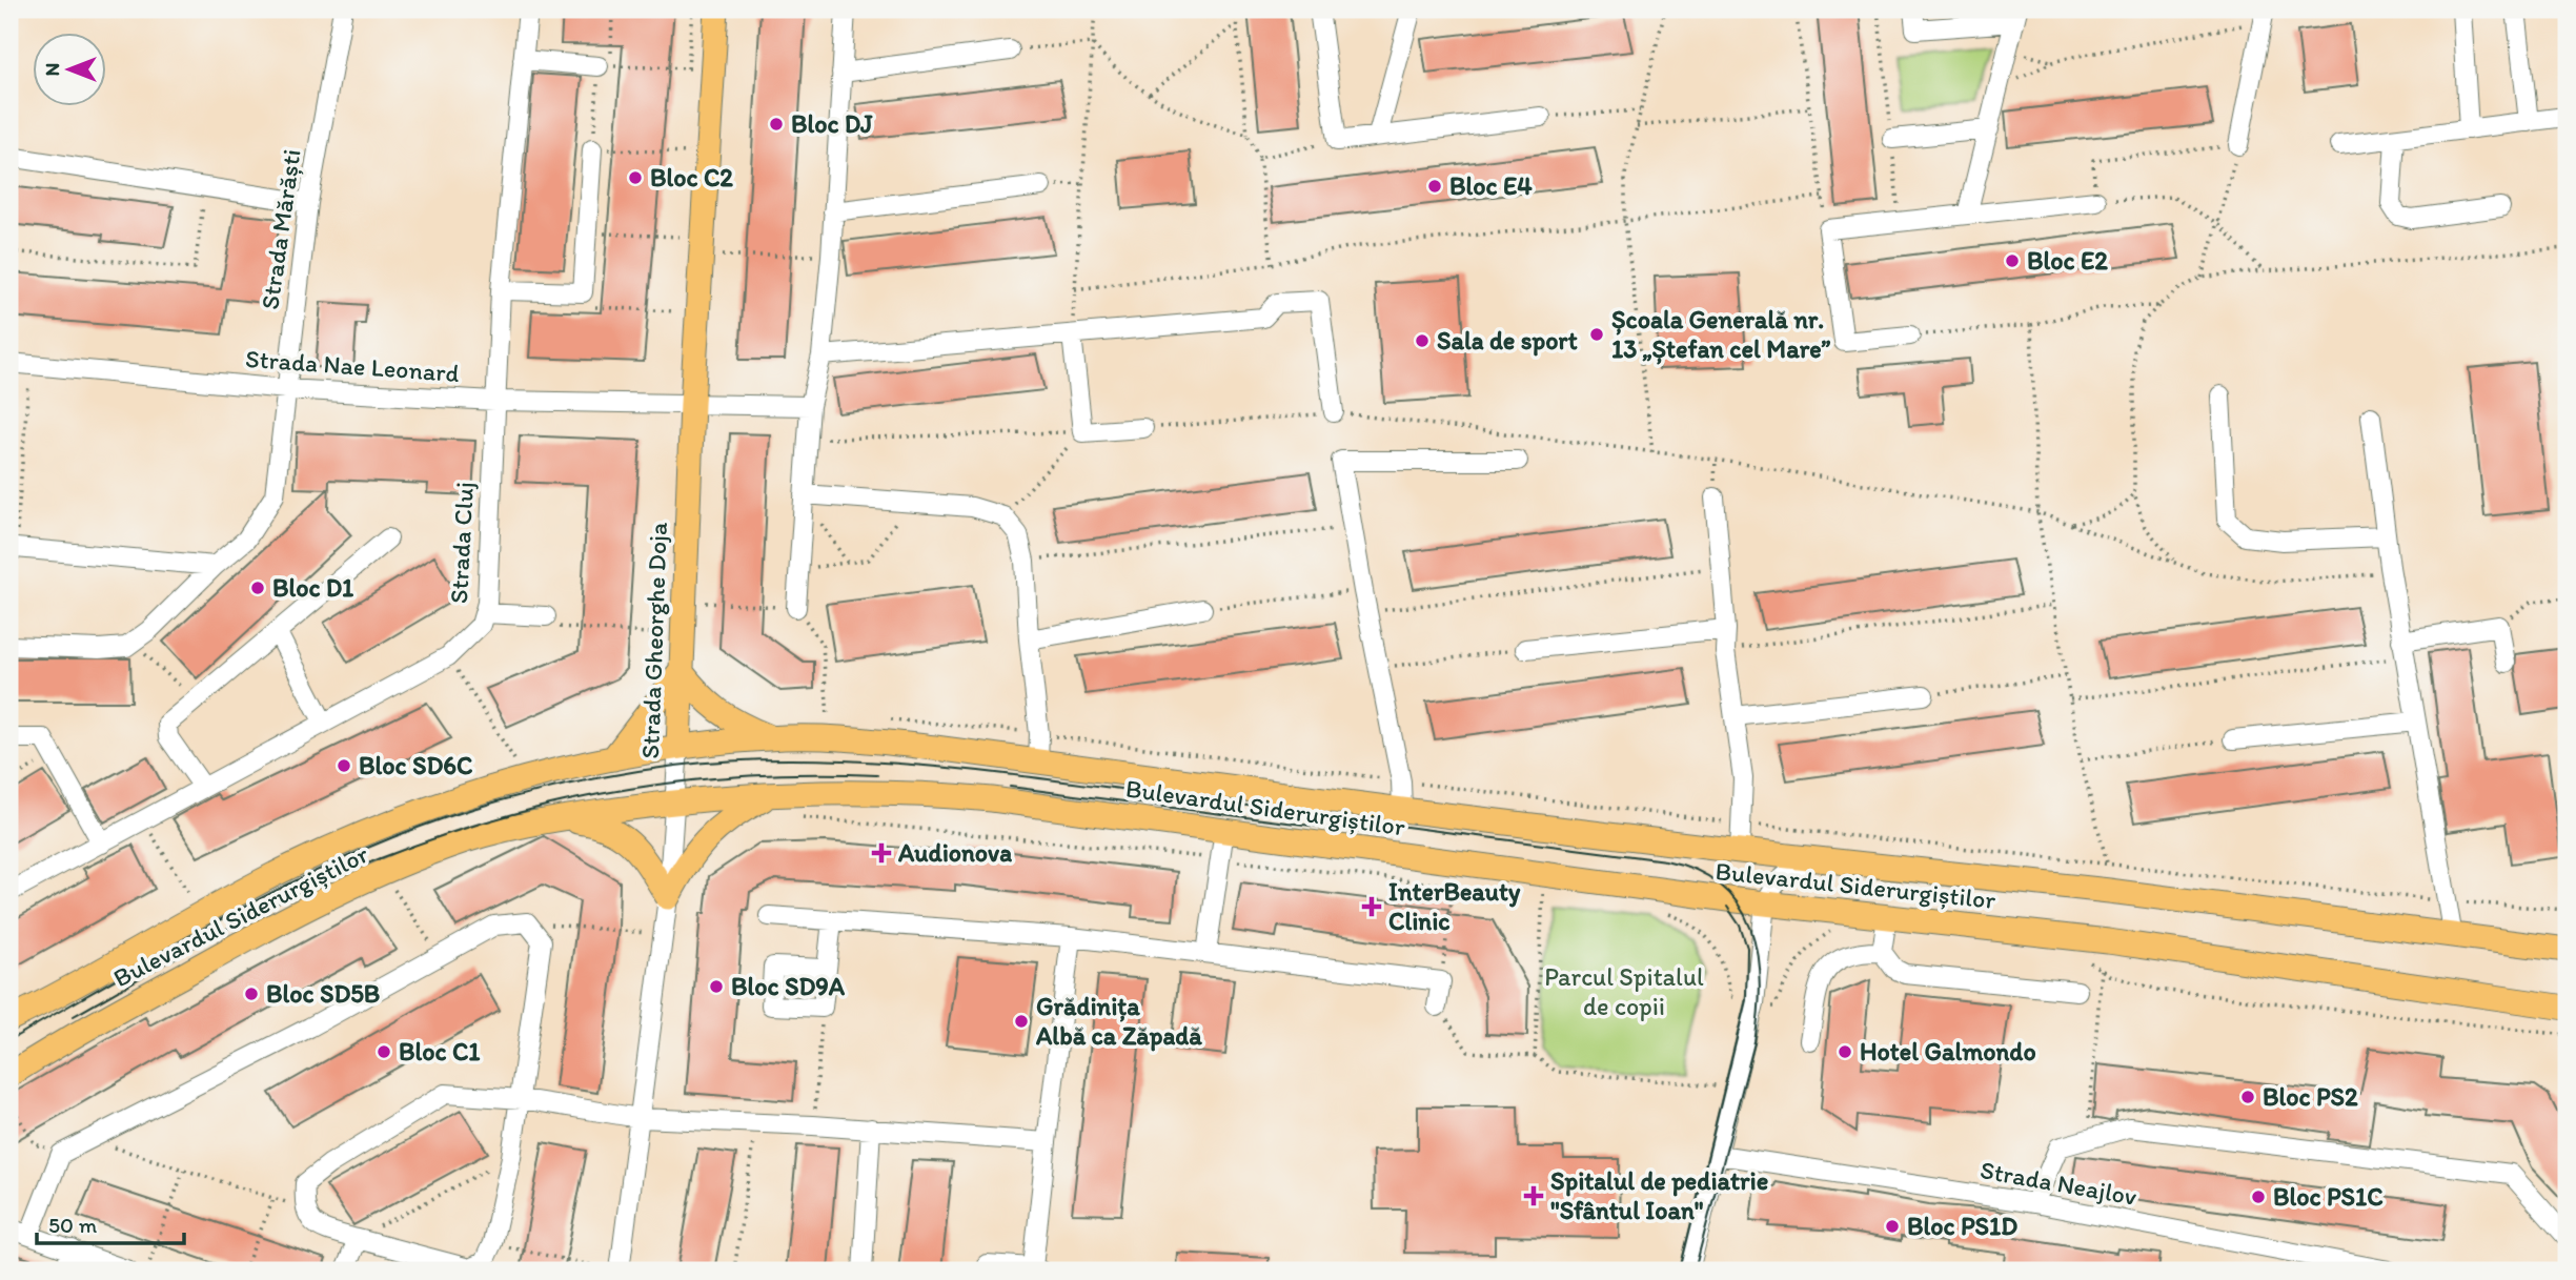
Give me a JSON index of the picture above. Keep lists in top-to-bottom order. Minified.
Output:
{"streets":{"main road":["Strada Gheorghe Doja","Bulevardul Siderurgiștilor"],"street":["Strada Mărăști","Strada Nae Leonard","Strada Cluj","Strada Neajlov"]},"crossings":[["Strada Mărăști","Strada Nae Leonard"],["Strada Nae Leonard","Strada Cluj"],["Strada Nae Leonard","Strada Gheorghe Doja"],["Strada Gheorghe Doja","Bulevardul Siderurgiștilor"]],"parks":["Parcul Spitalul de copii"],"places":{"other":["Bloc DJ","Bloc C2","Bloc E4","Bloc E2","Școala Generală nr. 13 „Ștefan cel Mare”","Sala de sport","Bloc D1","Bloc SD6C","Bloc SD9A","Bloc SD5B","Grădinița Albă ca Zăpadă","Bloc C1","Hotel Galmondo","Bloc PS2","Bloc PS1C","Bloc PS1D"],"health":["Audionova","InterBeauty Clinic","Spitalul de pediatrie \"Sfântul Ioan\""]},"scale_bar":"50 m","north":"left"}
